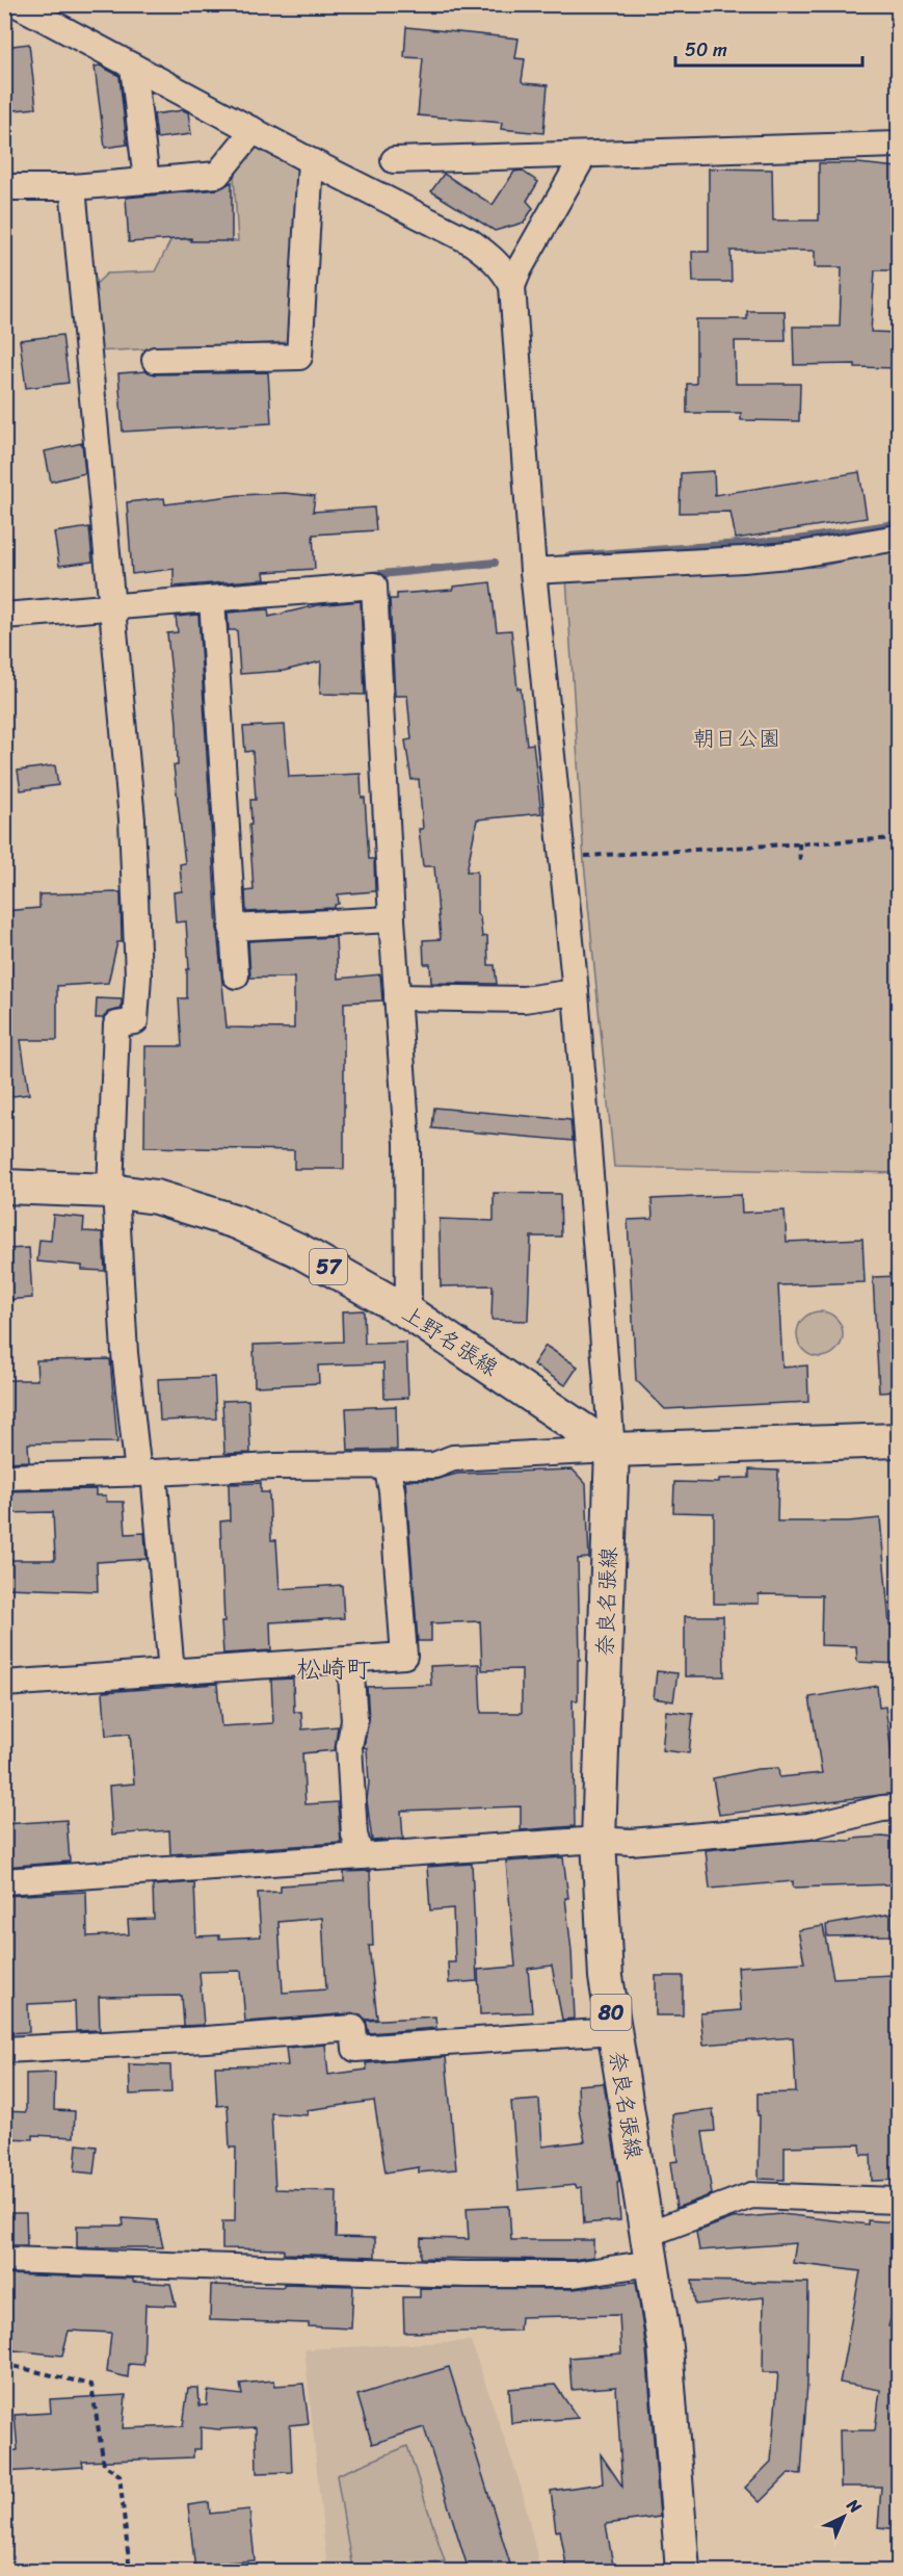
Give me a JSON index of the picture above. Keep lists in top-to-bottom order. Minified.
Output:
{"streets":{"main road":["57","上野名張線","奈良名張線","80"]},"crossings":[["上野名張線","奈良名張線"]],"districts":["松崎町"],"parks":["朝日公園"],"scale_bar":"50 m","north":"top right"}
